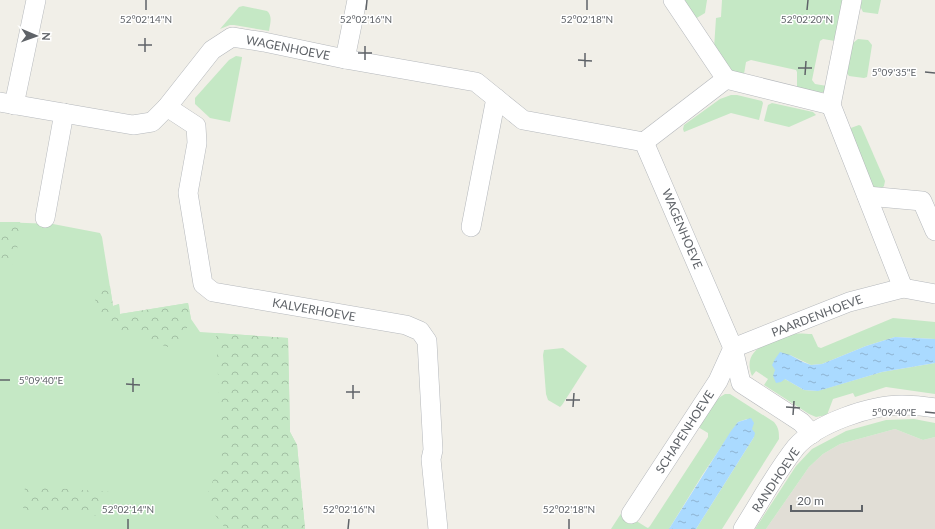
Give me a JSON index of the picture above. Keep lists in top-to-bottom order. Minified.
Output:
{"streets":{"street":["WAGENHOEVE","KALVERHOEVE","PAARDENHOEVE","SCHAPENHOEVE","RANDHOEVE"]},"crossings":[["WAGENHOEVE","KALVERHOEVE"],["WAGENHOEVE","PAARDENHOEVE"],["WAGENHOEVE","SCHAPENHOEVE"],["WAGENHOEVE","RANDHOEVE"],["PAARDENHOEVE","SCHAPENHOEVE"]],"scale_bar":"20 m","north":"right","coordinates":["52°02'14\"N","52°02'16\"N","52°02'18\"N","52°02'20\"N","5°09'35\"E","5°09'40\"E"]}
